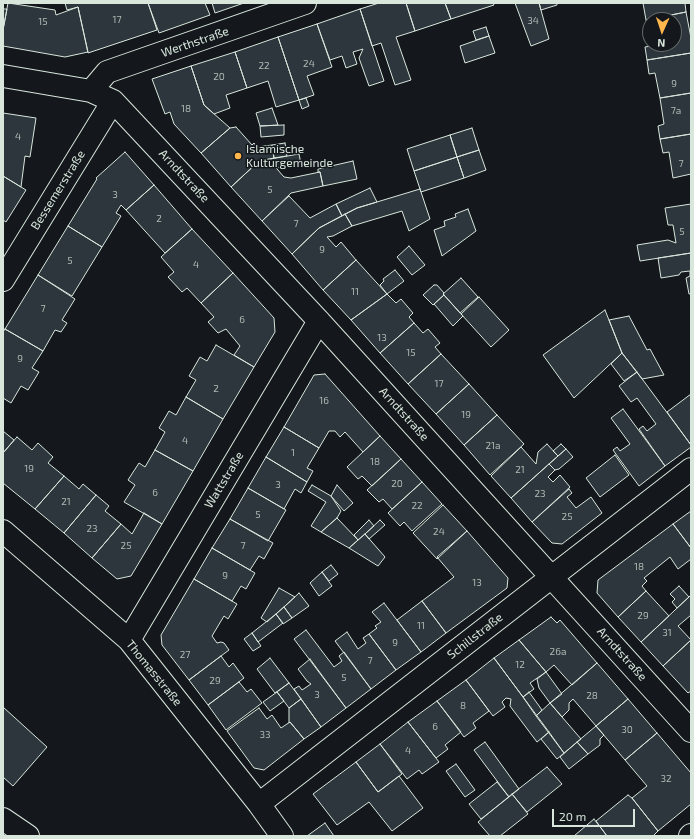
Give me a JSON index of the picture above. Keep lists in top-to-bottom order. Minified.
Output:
{"streets":{"street":["Werthstraße","Arndtstraße","Bessemerstraße","Wattstraße","Schillstraße","Thomasstraße"]},"crossings":[["Arndtstraße","Bessemerstraße"],["Arndtstraße","Wattstraße"],["Arndtstraße","Schillstraße"],["Wattstraße","Thomasstraße"],["Schillstraße","Thomasstraße"]],"places":["Islamische Kulturgemeinde"],"house_numbers":["17","34","15","24","22","20","9","18","7a","4","7","5","3","2","7","5","9","5","4","11","7","6","13","15","9","17","2","16","19","4","21a","1","18","19","21","20","3","6","23","21","22","5","25","23","24","25","7","18","9","13","29","11","31","9","26a","27","7","12","5","29","3","28","8","6","30","33","4","32"],"scale_bar":"20 m","north":"bottom"}
